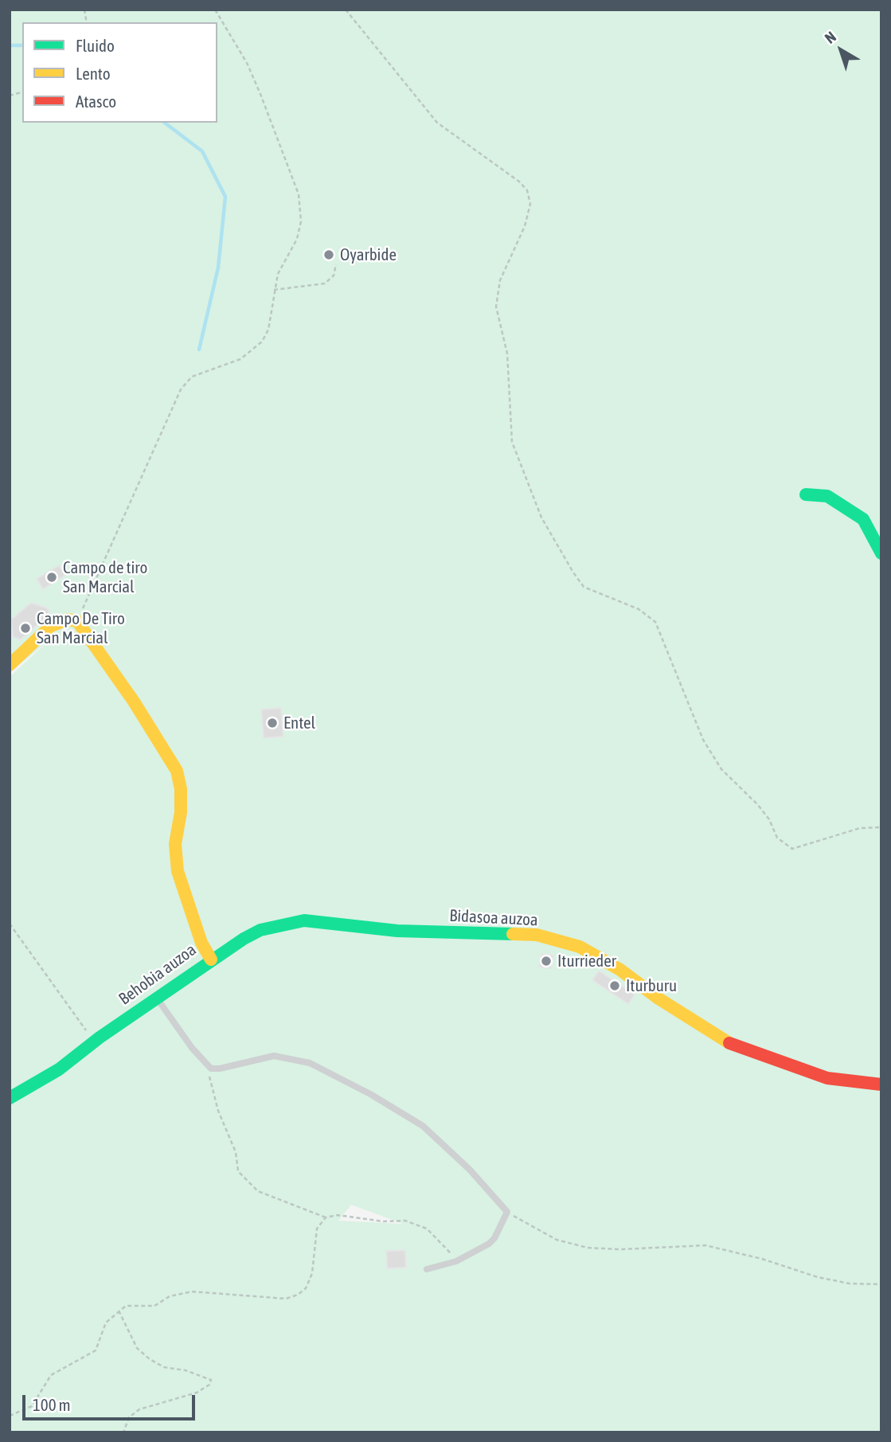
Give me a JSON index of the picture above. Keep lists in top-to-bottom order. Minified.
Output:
{"streets":{"street":["Bidasoa auzoa","Behobia auzoa"]},"crossings":[["Bidasoa auzoa","Behobia auzoa"]],"places":["Oyarbide","Campo de tiro San Marcial","Campo De Tiro San Marcial","Entel","Iturrieder","Iturburu"],"legend":["Fluido","Lento","Atasco"],"scale_bar":"100 m","north":"top left"}
